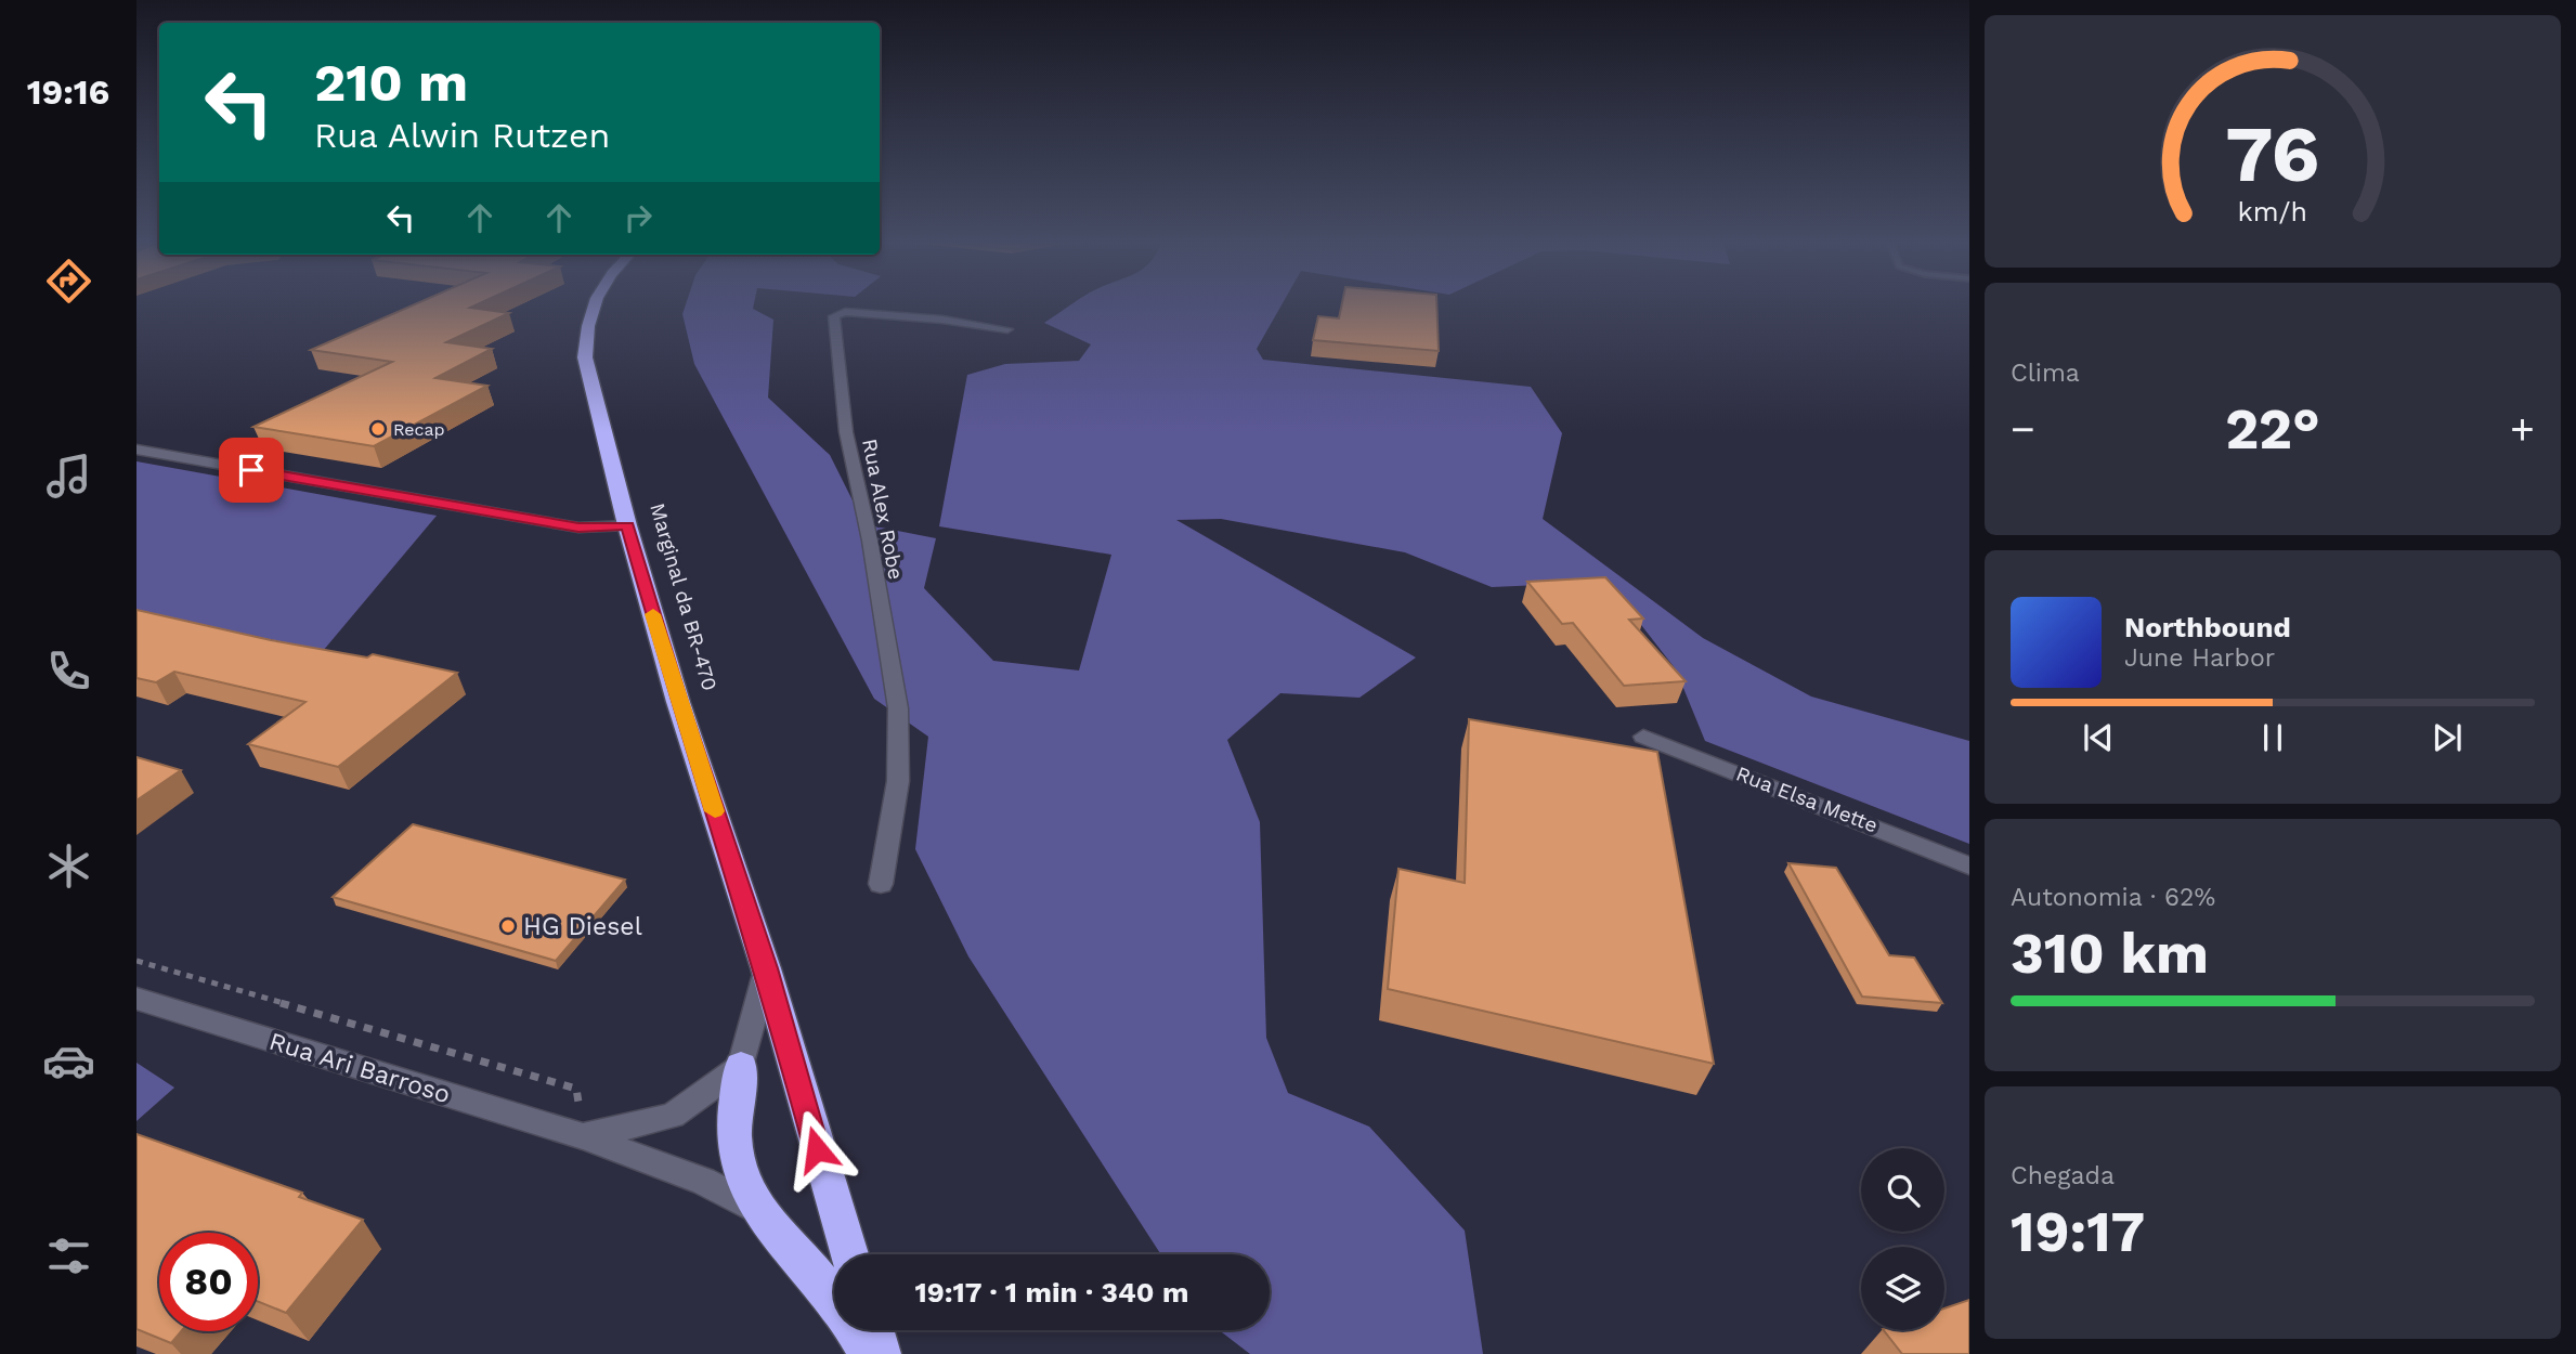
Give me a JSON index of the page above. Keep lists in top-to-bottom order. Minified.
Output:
{"streets":{"highway":["Marginal da BR-470"],"street":["Rua Alex Robe","Rua Elsa Mette","Rua Ari Barroso"]},"places":["Recap","HG Diesel"],"page":{"tabs":"19:16","turn":["210 m","Rua Alwin Rutzen"],"tile":["Clima",["Autonomia · 62%","310 km"],["Chegada","19:17"]],"heat":["−","22°","+"],"song":["Northbound","June Harbor"],"limit":"80","trip":"19:17 · 1 min · 340 m","gauge":["76","km/h"]}}
